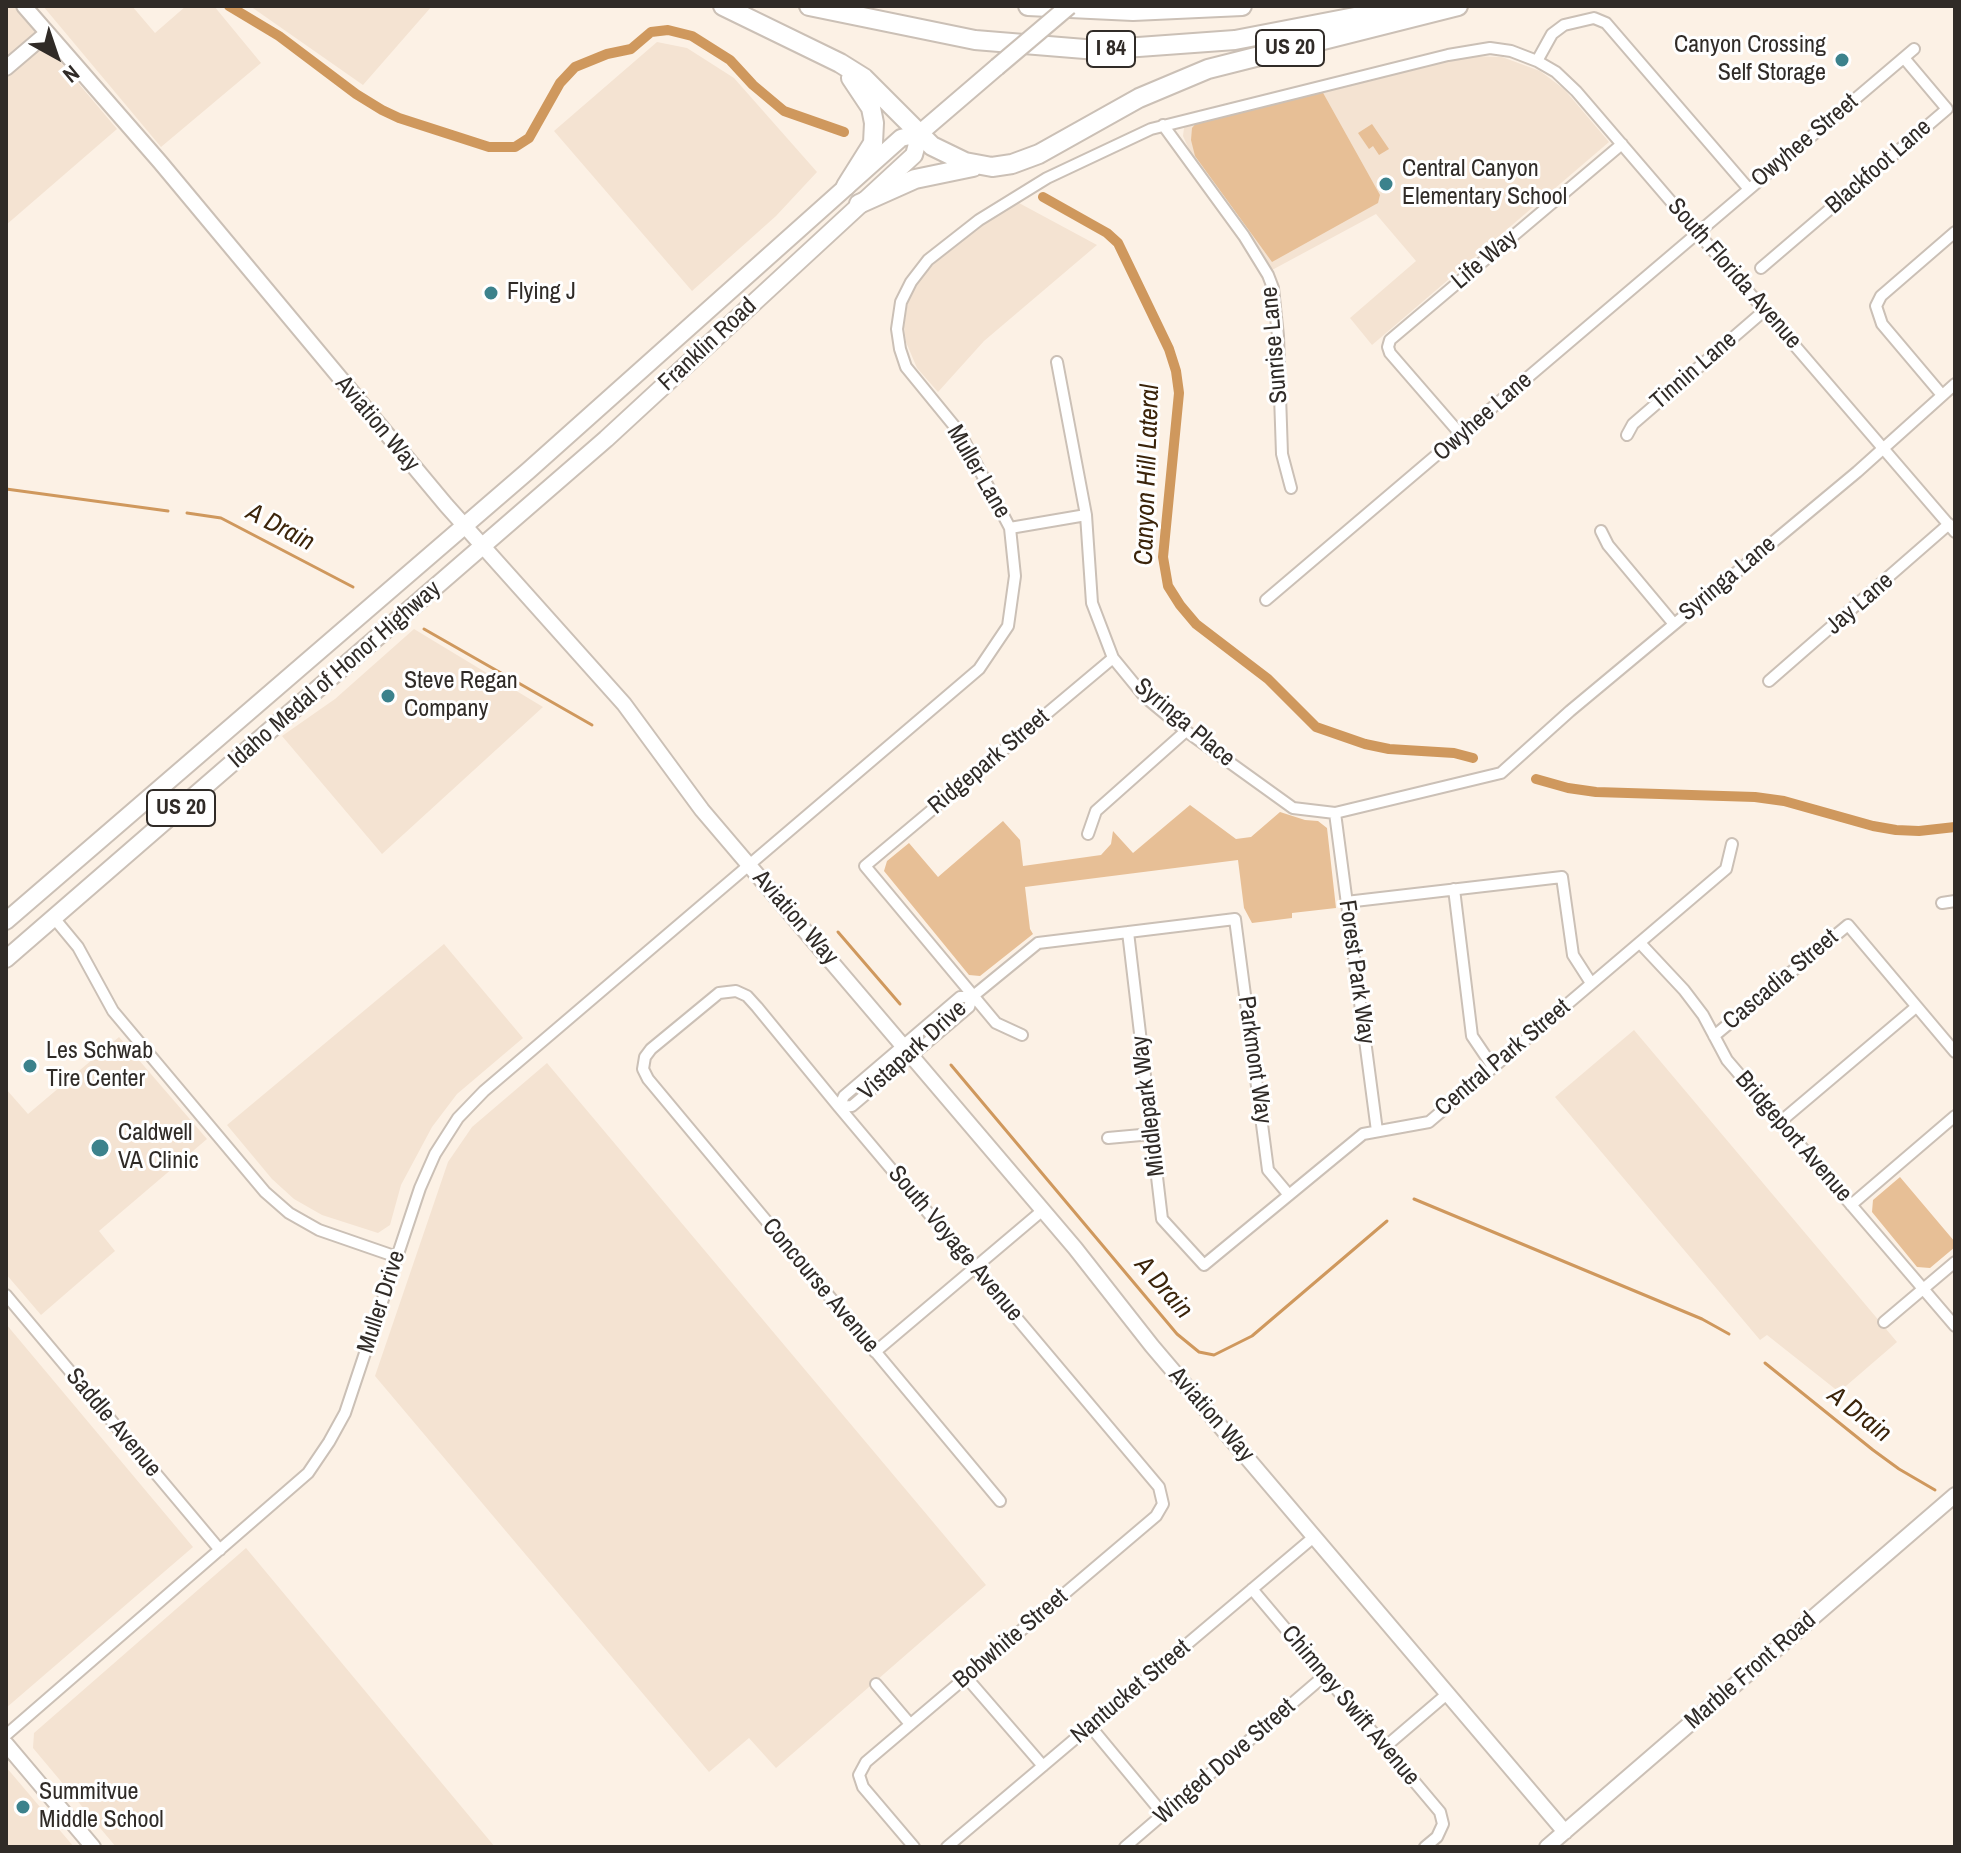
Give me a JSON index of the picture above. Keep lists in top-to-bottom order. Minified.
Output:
{"streets":{"highway":["US 20","I 84"],"main road":["Franklin Road","Idaho Medal of Honor Highway"],"street":["Owyhee Street","Blackfoot Lane","Life Way","South Florida Avenue","Sunrise Lane","Tinnin Lane","Owyhee Lane","Aviation Way","Muller Lane","Syringa Lane","Jay Lane","Syringa Place","Ridgepark Street","Forest Park Way","Cascadia Street","Vistapark Drive","Central Park Street","Parkmont Way","Middlepark Way","Bridgeport Avenue","South Voyage Avenue","Concourse Avenue","Muller Drive","Saddle Avenue","Bobwhite Street","Marble Front Road","Nantucket Street","Chimney Swift Avenue","Winged Dove Street"]},"crossings":[["US 20","Franklin Road"],["Owyhee Street","Blackfoot Lane"],["Owyhee Street","South Florida Avenue"],["Owyhee Street","Owyhee Lane"],["Life Way","South Florida Avenue"],["Life Way","Owyhee Lane"],["South Florida Avenue","Tinnin Lane"],["South Florida Avenue","Owyhee Lane"],["South Florida Avenue","Muller Lane"],["South Florida Avenue","Syringa Lane"],["South Florida Avenue","Jay Lane"],["Franklin Road","Aviation Way"],["Franklin Road","Idaho Medal of Honor Highway"],["Sunrise Lane","Muller Lane"],["Aviation Way","Muller Lane"],["Aviation Way","Idaho Medal of Honor Highway"],["Aviation Way","Vistapark Drive"],["Aviation Way","Muller Drive"],["Aviation Way","Marble Front Road"],["Aviation Way","Nantucket Street"],["Muller Lane","Muller Drive"],["Syringa Lane","Syringa Place"],["Syringa Place","Ridgepark Street"],["Syringa Place","Forest Park Way"],["Ridgepark Street","Vistapark Drive"],["Forest Park Way","Central Park Street"],["Cascadia Street","Bridgeport Avenue"],["Vistapark Drive","Parkmont Way"],["Vistapark Drive","Middlepark Way"],["Vistapark Drive","South Voyage Avenue"],["Central Park Street","Parkmont Way"],["Central Park Street","Middlepark Way"],["Central Park Street","Bridgeport Avenue"],["South Voyage Avenue","Concourse Avenue"],["South Voyage Avenue","Bobwhite Street"],["Muller Drive","Saddle Avenue"],["Nantucket Street","Chimney Swift Avenue"],["Chimney Swift Avenue","Winged Dove Street"]],"water":["Canyon Hill Lateral","A Drain"],"places":["Canyon Crossing Self Storage","Central Canyon Elementary School","Flying J","Steve Regan Company","Les Schwab Tire Center","Caldwell VA Clinic","Summitvue Middle School"],"north":"bottom right"}
